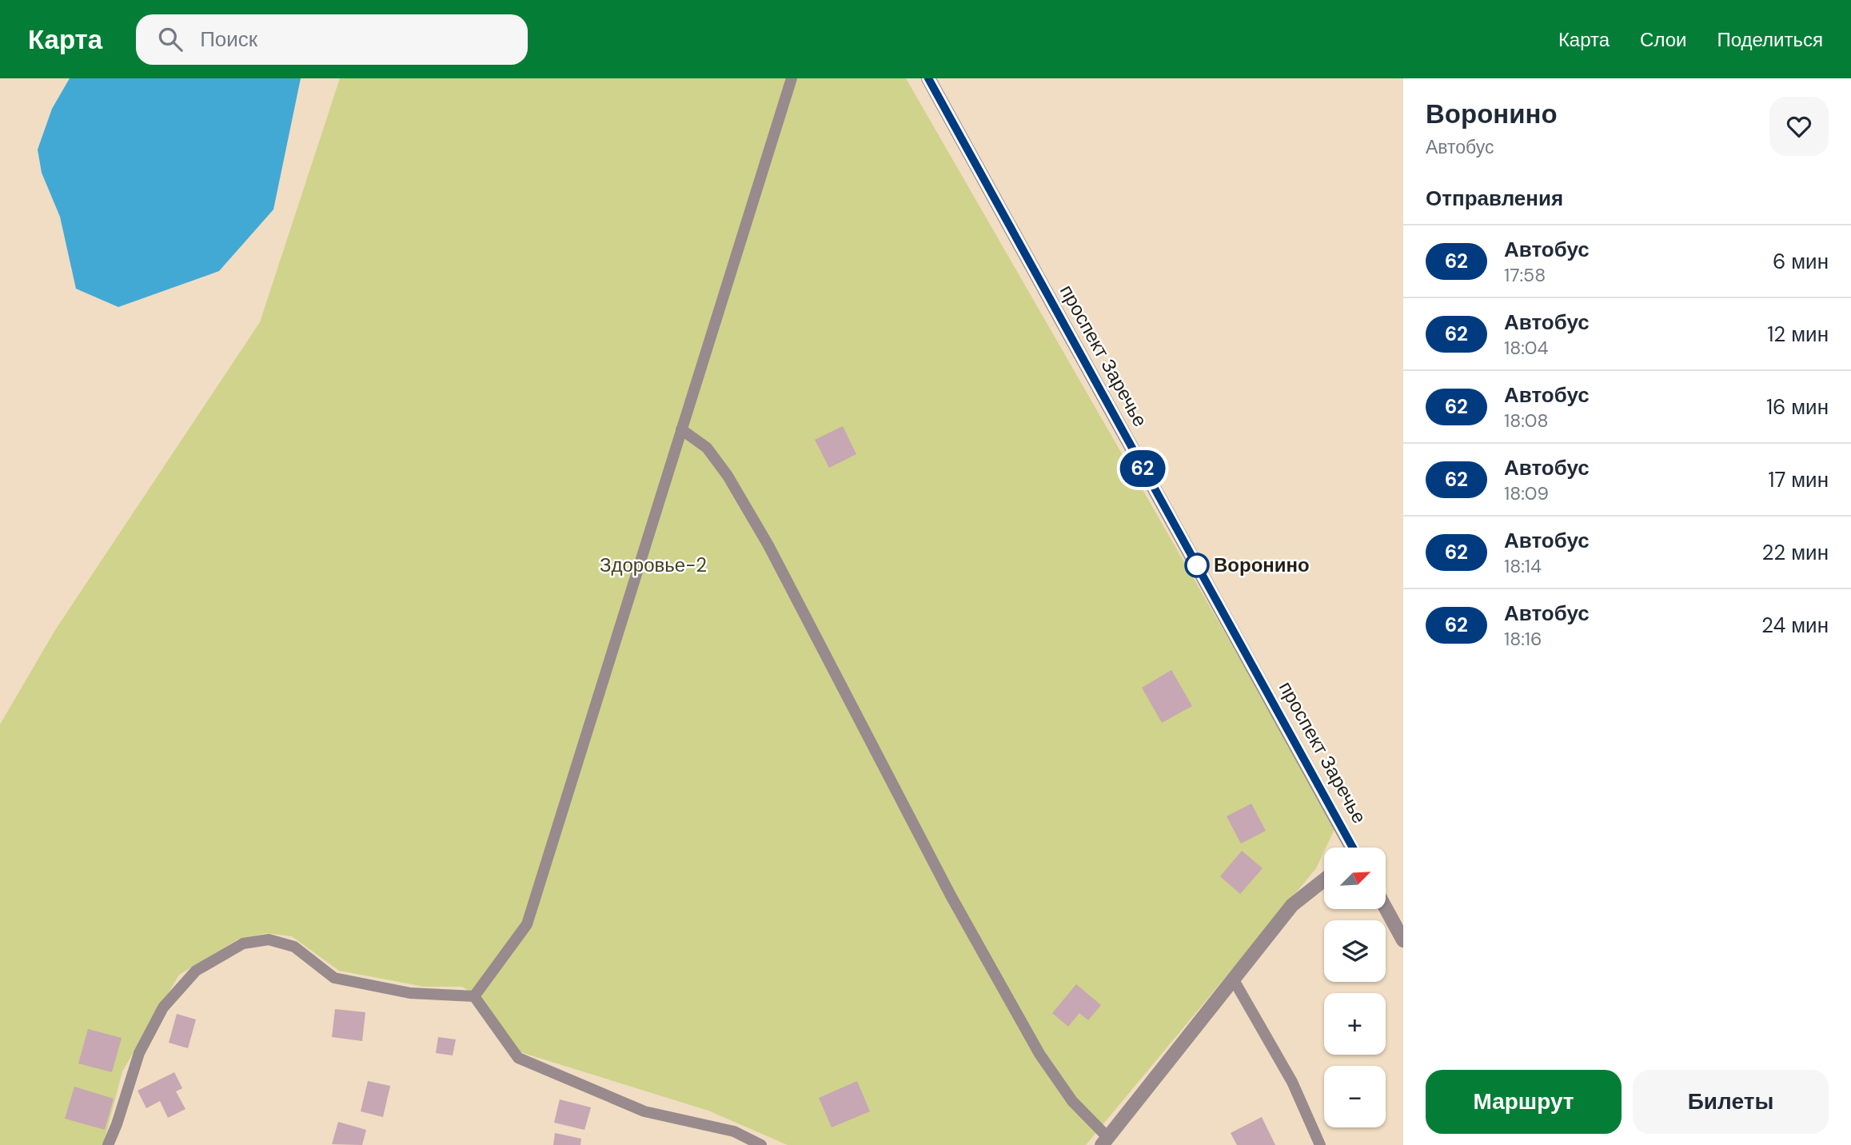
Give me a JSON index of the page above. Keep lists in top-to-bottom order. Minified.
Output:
{"streets":{"street":["проспект Заречье"]},"parks":["Здоровье-2"],"places":["Воронино"],"lines":["bus line 62"],"north":"top right","page":{"header":"Карта","search":"Поиск","nav":["Карта","Слои","Поделиться"],"on_map":"62","heading":[["Воронино","Автобус"],"Отправления"],"list":[{"mark":"62","name":"Автобус","note":"17:58","value":"6 мин"},{"mark":"62","name":"Автобус","note":"18:04","value":"12 мин"},{"mark":"62","name":"Автобус","note":"18:08","value":"16 мин"},{"mark":"62","name":"Автобус","note":"18:09","value":"17 мин"},{"mark":"62","name":"Автобус","note":"18:14","value":"22 мин"},{"mark":"62","name":"Автобус","note":"18:16","value":"24 мин"}],"map_buttons":["+","−"],"buttons":["Маршрут","Билеты"]}}
